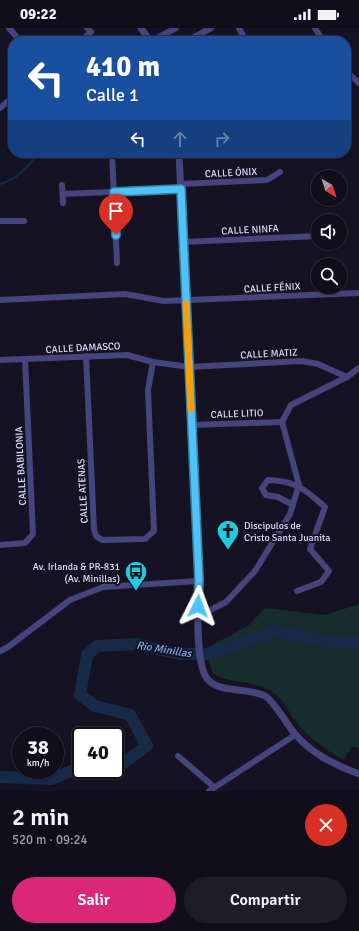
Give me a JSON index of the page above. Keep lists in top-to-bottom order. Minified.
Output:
{"streets":{"street":["CALLE ÓNIX","CALLE NINFA","CALLE FÉNIX","CALLE DAMASCO","CALLE MATIZ","CALLE LITIO","CALLE BABILONIA","CALLE ATENAS"]},"crossings":[["CALLE DAMASCO","CALLE MATIZ"],["CALLE DAMASCO","CALLE BABILONIA"],["CALLE DAMASCO","CALLE ATENAS"]],"water":["Río Minillas"],"places":{"church":["Discipulos de Cristo Santa Juanita"],"bus stop":["Av. Irlanda & PR-831 (Av. Minillas)"]},"north":"bottom right","page":{"status":"09:22","turn":["410 m","Calle 1"],"speed":"38 km/h","limit":"40","heading":["2 min","520 m · 09:24"],"buttons":["Salir","Compartir"]}}
